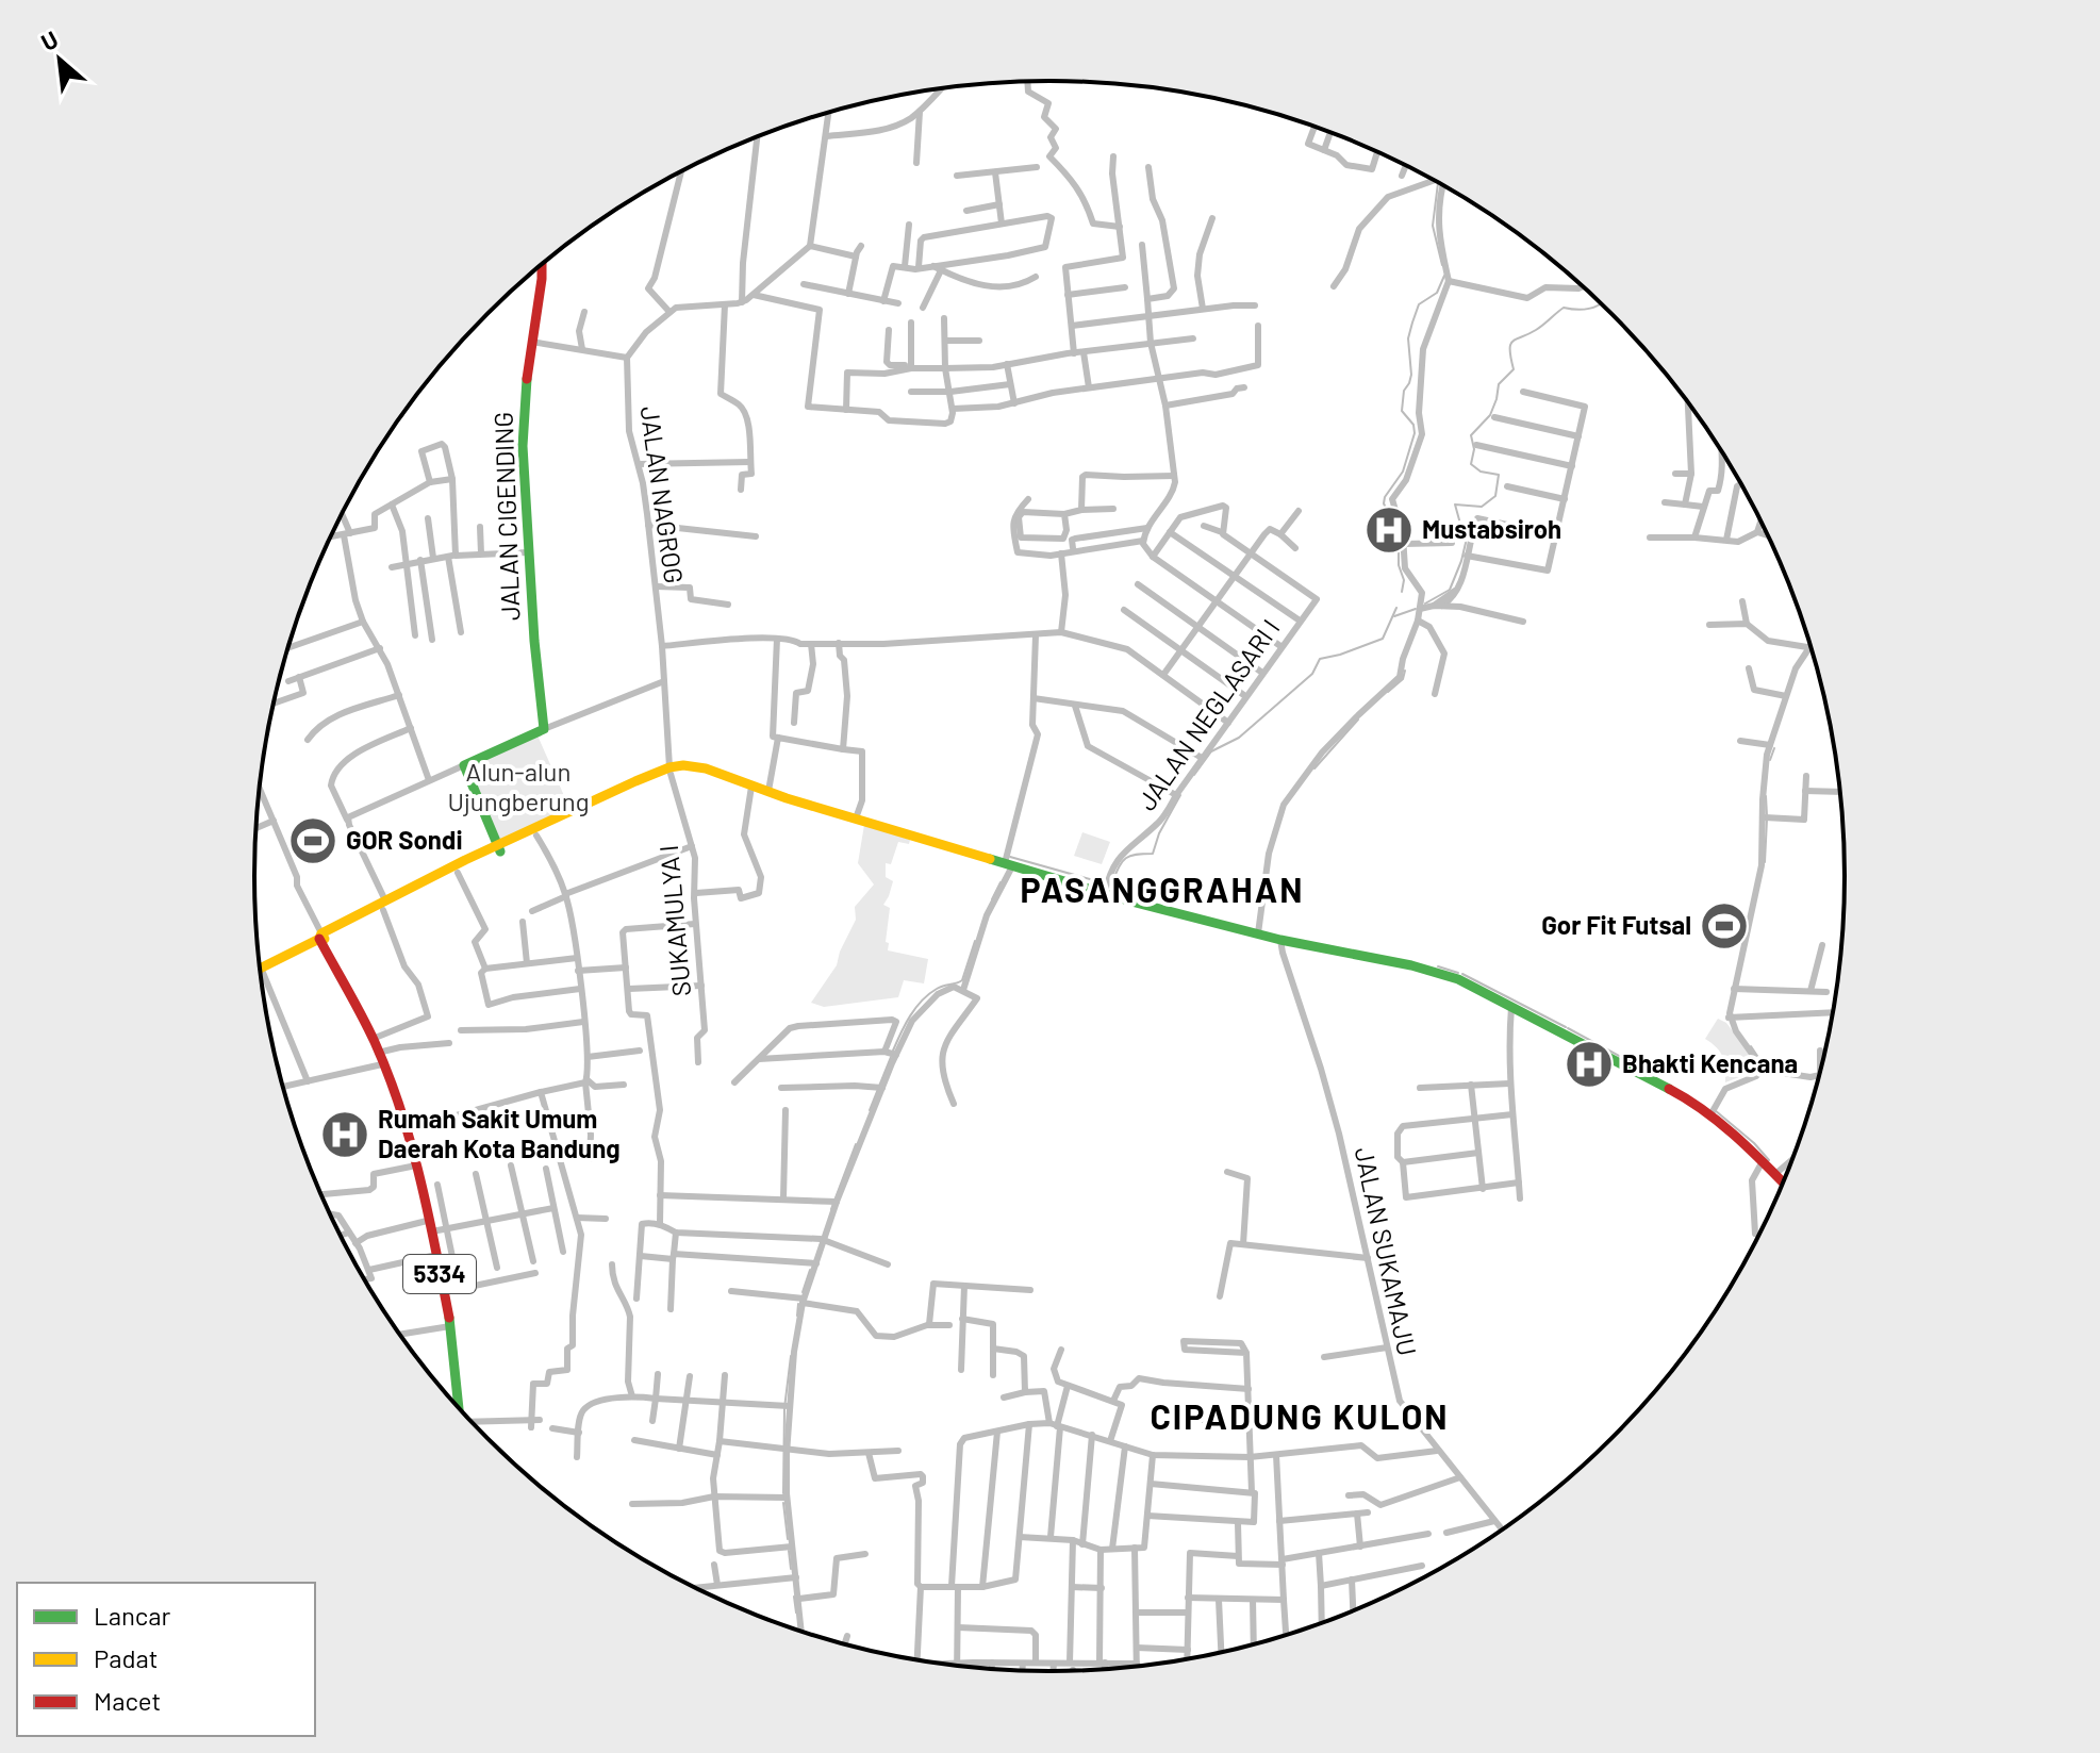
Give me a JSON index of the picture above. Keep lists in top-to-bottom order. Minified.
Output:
{"streets":{"main road":["JALAN CIGENDING","5334"],"street":["JALAN NAGROG","JALAN NEGLASARI I","SUKAMULYA I","JALAN SUKAMAJU"]},"crossings":[["JALAN NAGROG","SUKAMULYA I"]],"districts":["PASANGGRAHAN","CIPADUNG KULON"],"parks":["Alun-alun Ujungberung"],"places":{"hospital":["Mustabsiroh","Bhakti Kencana","Rumah Sakit Umum Daerah Kota Bandung"],"sports":["GOR Sondi","Gor Fit Futsal"]},"legend":["Lancar","Padat","Macet"],"north":"top left"}
